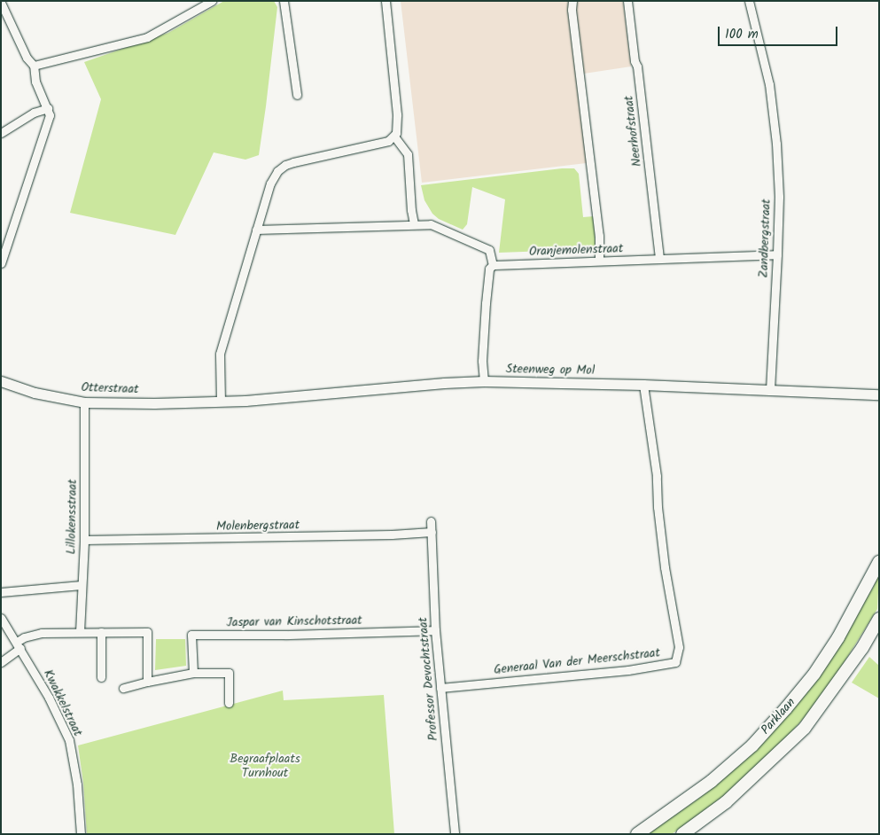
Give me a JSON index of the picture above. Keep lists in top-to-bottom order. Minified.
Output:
{"streets":{"main road":["Parklaan"],"street":["Neerhofstraat","Zandbergstraat","Oranjemolenstraat","Steenweg op Mol","Otterstraat","Lillokensstraat","Molenbergstraat","Jaspar van Kinschotstraat","Generaal Van der Meerschstraat","Professor Devochtstraat","Kwakkelstraat"]},"crossings":[["Neerhofstraat","Oranjemolenstraat"],["Zandbergstraat","Oranjemolenstraat"],["Zandbergstraat","Steenweg op Mol"],["Steenweg op Mol","Otterstraat"],["Steenweg op Mol","Generaal Van der Meerschstraat"],["Otterstraat","Lillokensstraat"],["Lillokensstraat","Molenbergstraat"],["Molenbergstraat","Professor Devochtstraat"],["Jaspar van Kinschotstraat","Professor Devochtstraat"],["Generaal Van der Meerschstraat","Professor Devochtstraat"]],"parks":["Begraafplaats Turnhout"],"scale_bar":"100 m"}
